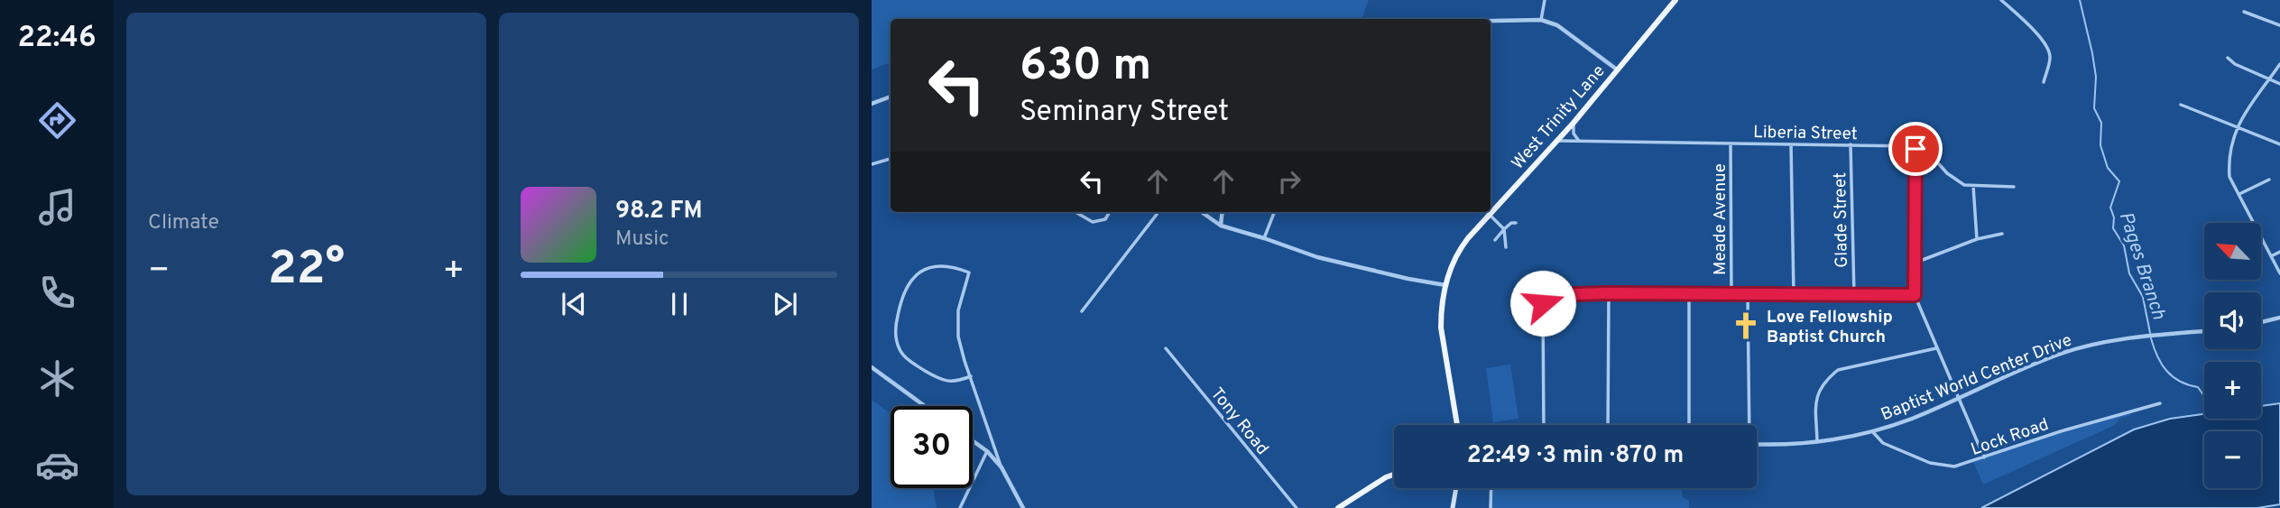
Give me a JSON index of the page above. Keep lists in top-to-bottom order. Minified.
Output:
{"streets":{"main road":["West Trinity Lane"],"street":["Liberia Street","Meade Avenue","Glade Street","Baptist World Center Drive","Tony Road","Lock Road"]},"crossings":[["West Trinity Lane","Liberia Street"],["Liberia Street","Meade Avenue"],["Liberia Street","Glade Street"],["Baptist World Center Drive","Lock Road"]],"water":["Pages Branch"],"places":{"church":["Love Fellowship Baptist Church"]},"north":"top left","page":{"tabs":"22:46","tile":"Climate","turn":["630 m","Seminary Street"],"song":["98.2 FM","Music"],"map_buttons":["+","−"],"heat":["−","22°","+"],"limit":"30","trip":"22:49 · 3 min · 870 m"}}
